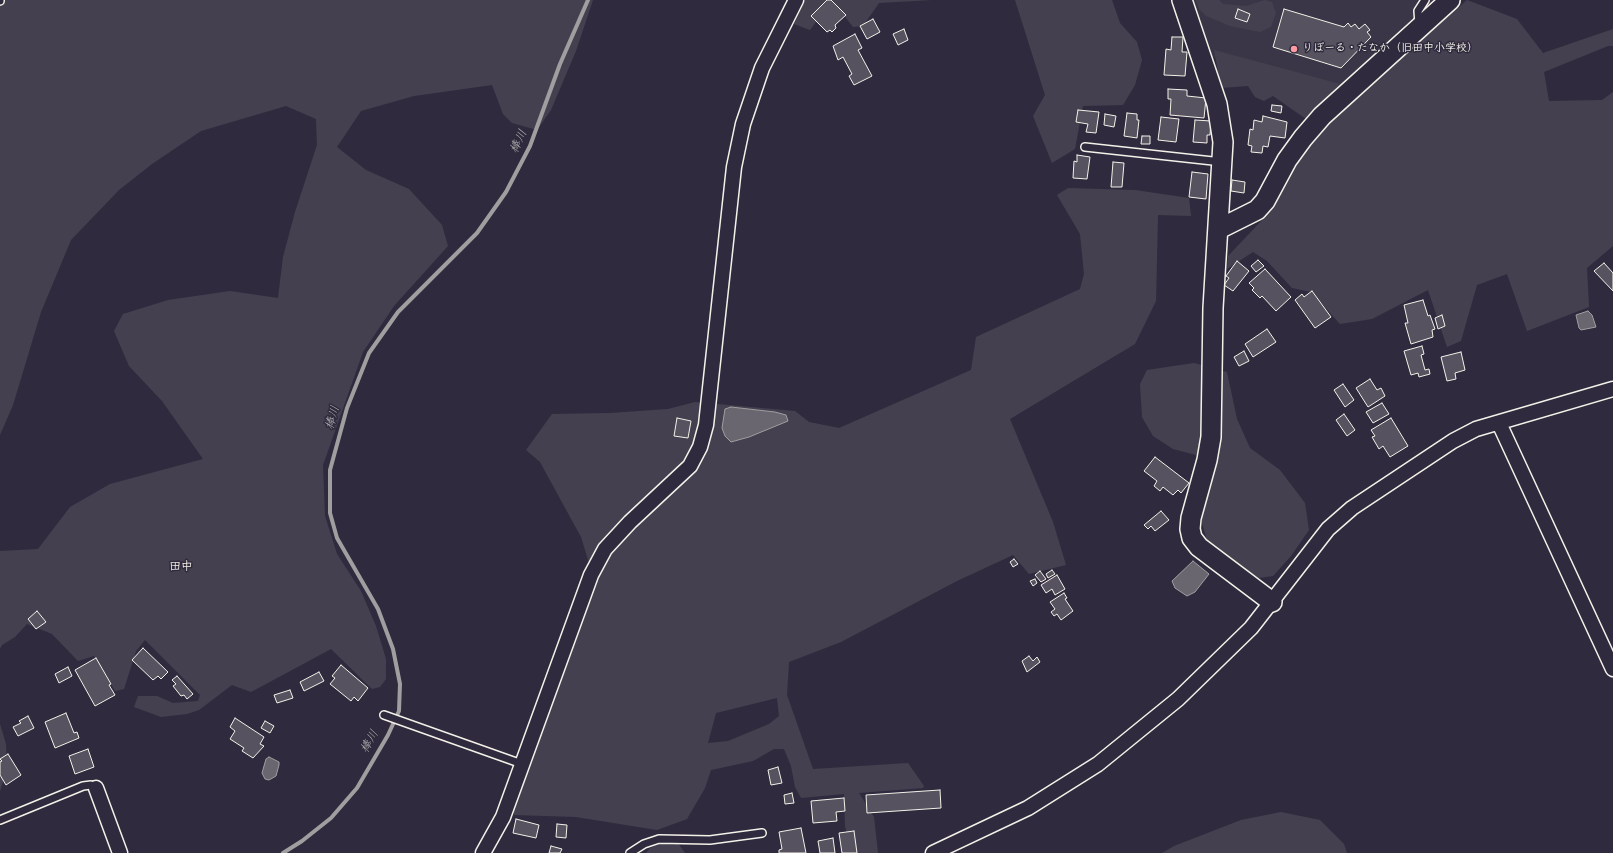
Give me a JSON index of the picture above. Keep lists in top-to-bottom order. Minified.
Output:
{"districts":["田中"],"water":["棒川"],"places":["りぼーる・たなか（旧田中小学校）"]}
